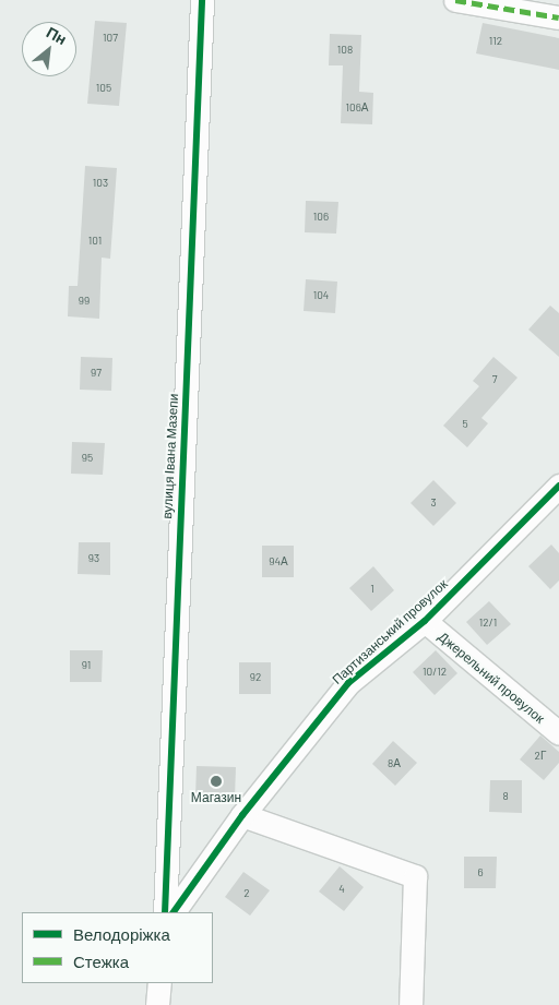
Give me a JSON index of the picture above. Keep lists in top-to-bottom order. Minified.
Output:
{"streets":{"street":["вулиця Івана Мазепи","Партизанський провулок","Джерельний провулок"]},"crossings":[["Партизанський провулок","Джерельний провулок"]],"places":["Магазин"],"house_numbers":["107","112","108","105","106А","103","106","101","104","99","97","7","5","95","3","93","94А","1","12/1","91","10/12","92","2Г","8А","8","6","4","2"],"legend":["Велодоріжка","Стежка"],"north":"top right"}
